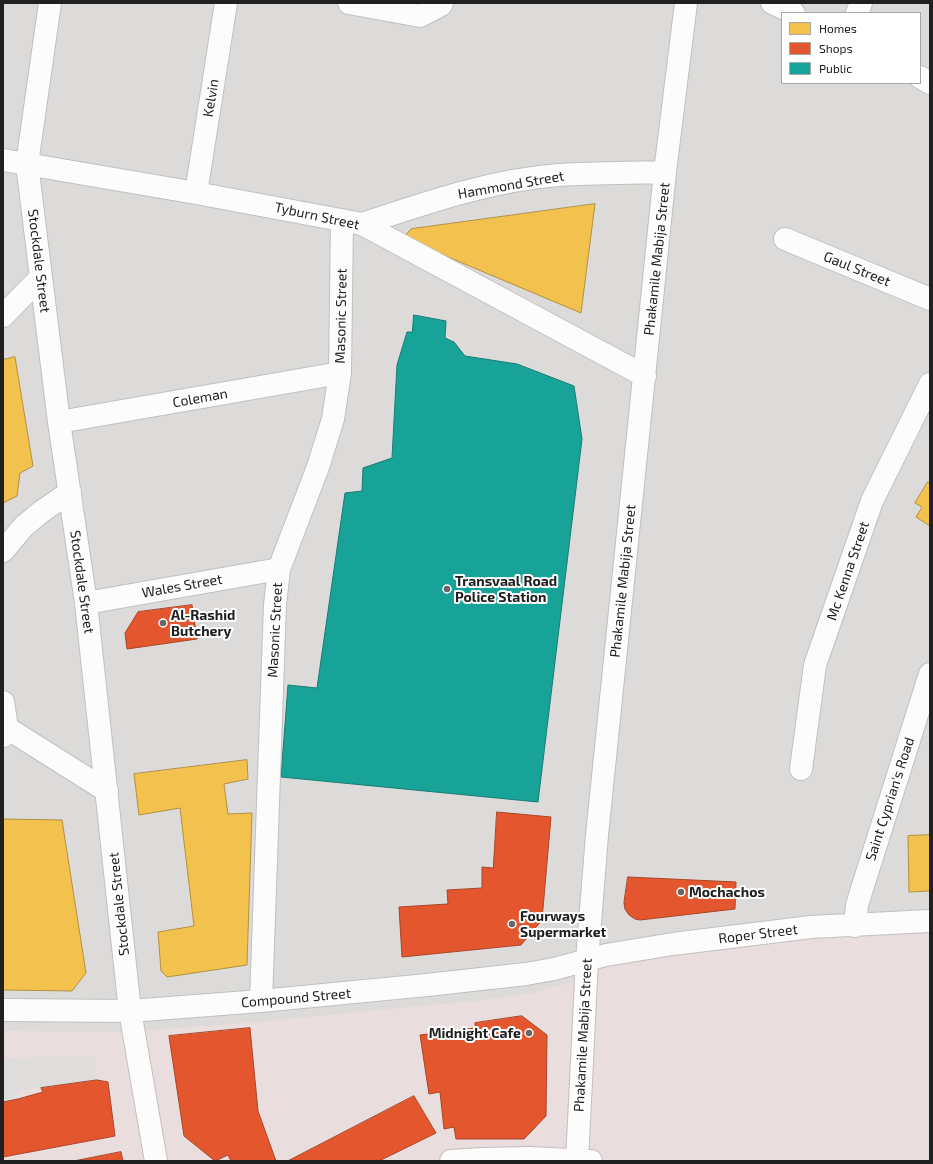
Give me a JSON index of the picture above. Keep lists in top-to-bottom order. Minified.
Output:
{"streets":{"street":["Kelvin","Hammond Street","Tyburn Street","Phakamile Mabija Street","Stockdale Street","Gaul Street","Masonic Street","Coleman","Mc Kenna Street","Wales Street","Saint Cyprian's Road","Roper Street","Compound Street"]},"crossings":[["Kelvin","Tyburn Street"],["Hammond Street","Tyburn Street"],["Hammond Street","Phakamile Mabija Street"],["Hammond Street","Masonic Street"],["Tyburn Street","Phakamile Mabija Street"],["Tyburn Street","Stockdale Street"],["Tyburn Street","Masonic Street"],["Phakamile Mabija Street","Roper Street"],["Phakamile Mabija Street","Compound Street"],["Stockdale Street","Coleman"],["Stockdale Street","Wales Street"],["Stockdale Street","Compound Street"],["Masonic Street","Coleman"],["Masonic Street","Wales Street"],["Masonic Street","Compound Street"],["Saint Cyprian's Road","Roper Street"],["Roper Street","Compound Street"]],"places":["Transvaal Road Police Station","Al-Rashid Butchery","Mochachos","Fourways Supermarket","Midnight Cafe"],"legend":["Homes","Shops","Public"]}
